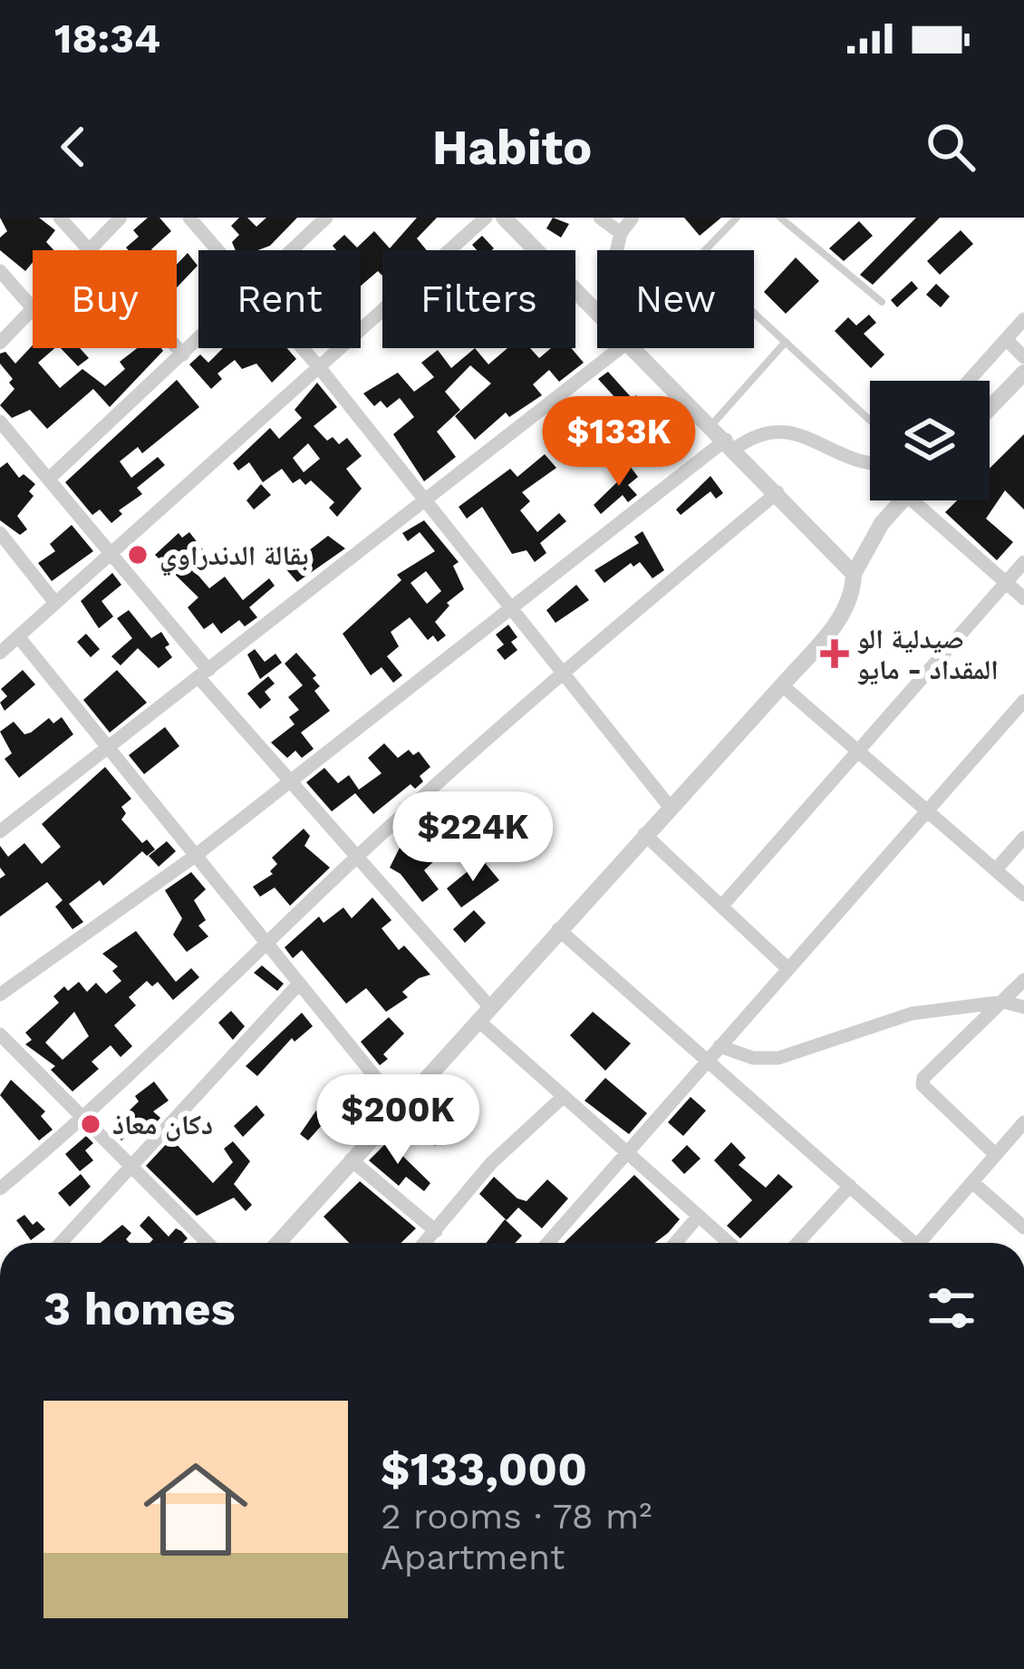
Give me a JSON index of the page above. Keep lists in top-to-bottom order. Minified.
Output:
{"places":{"other":["بقالة الدندراوي","دكان معاذ"],"health":["صيدلية الو المقداد - مايو"]},"page":{"status":"18:34","header":"Habito","chip":["Buy","Rent","Filters","New"],"price":["$133K","$224K","$200K"],"heading":"3 homes","list":[{"name":"$133,000","note":"2 rooms · 78 m² · Apartment"}]}}
